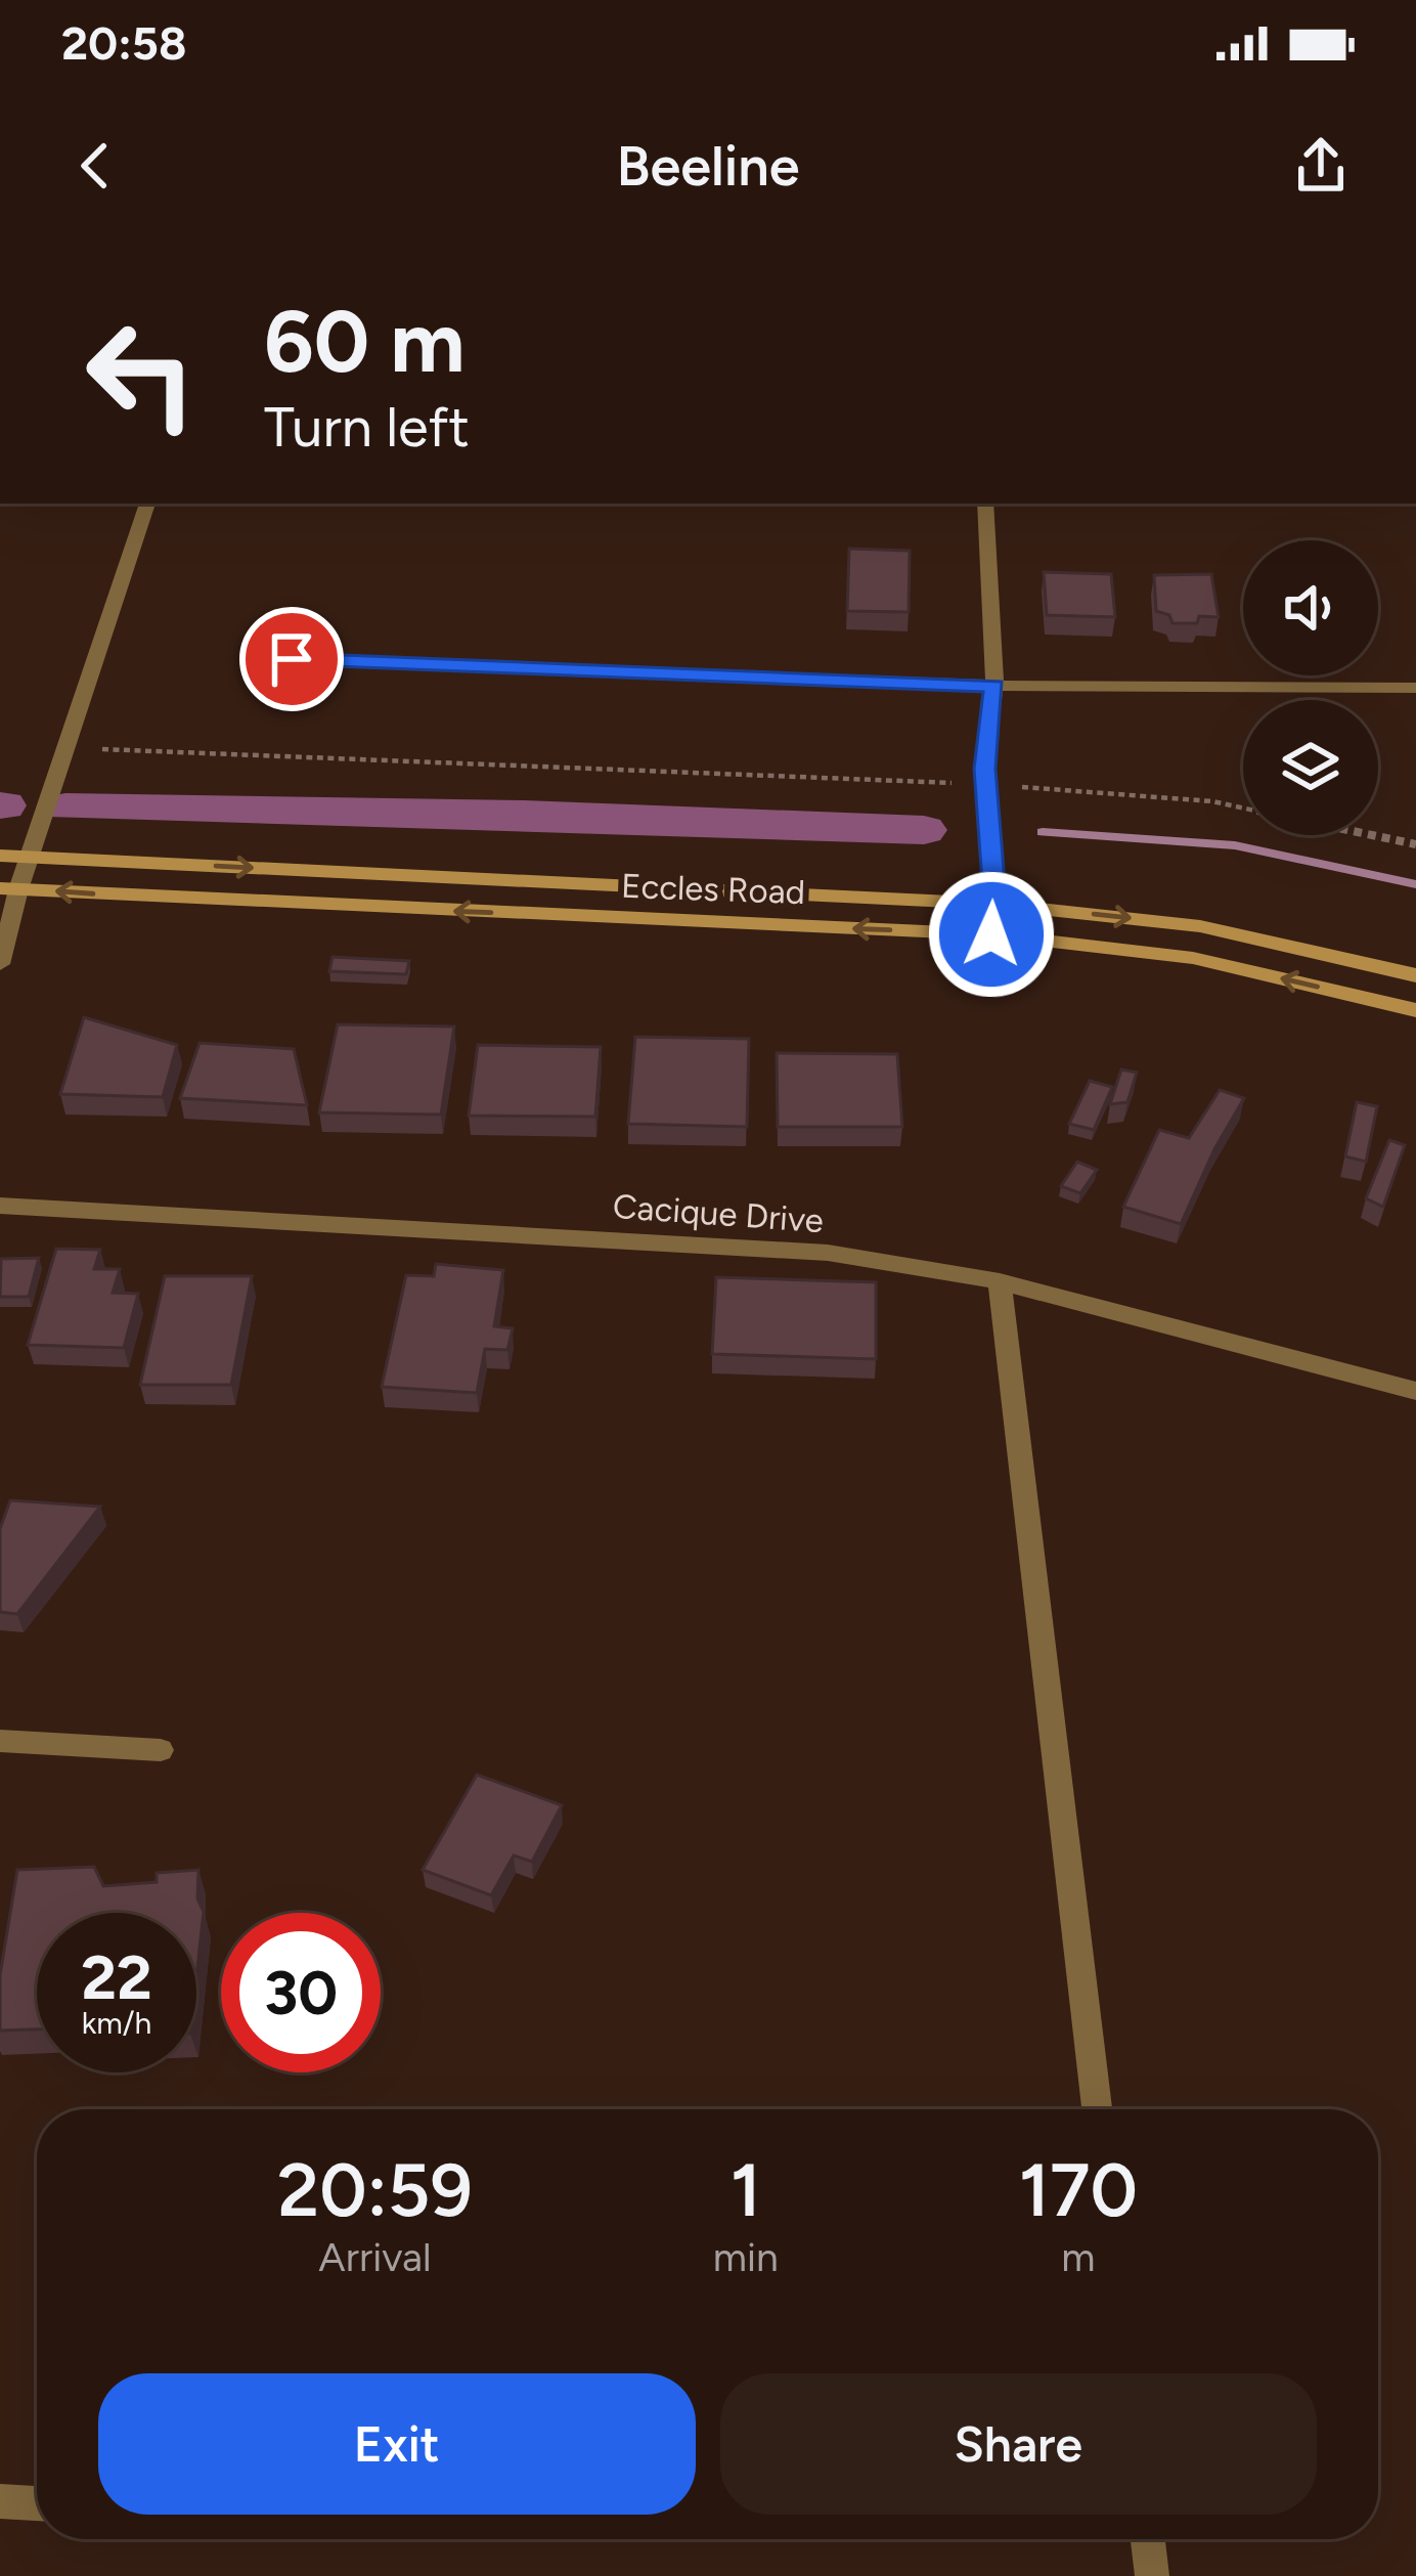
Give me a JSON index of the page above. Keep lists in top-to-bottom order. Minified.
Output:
{"streets":{"street":["Eccles Road","Cacique Drive"]},"page":{"status":"20:58","header":"Beeline","turn":["60 m","Turn left"],"speed":"22 km/h","limit":"30","eta":["20:59","Arrival","1","min","170","m"],"buttons":["Exit","Share"]}}
